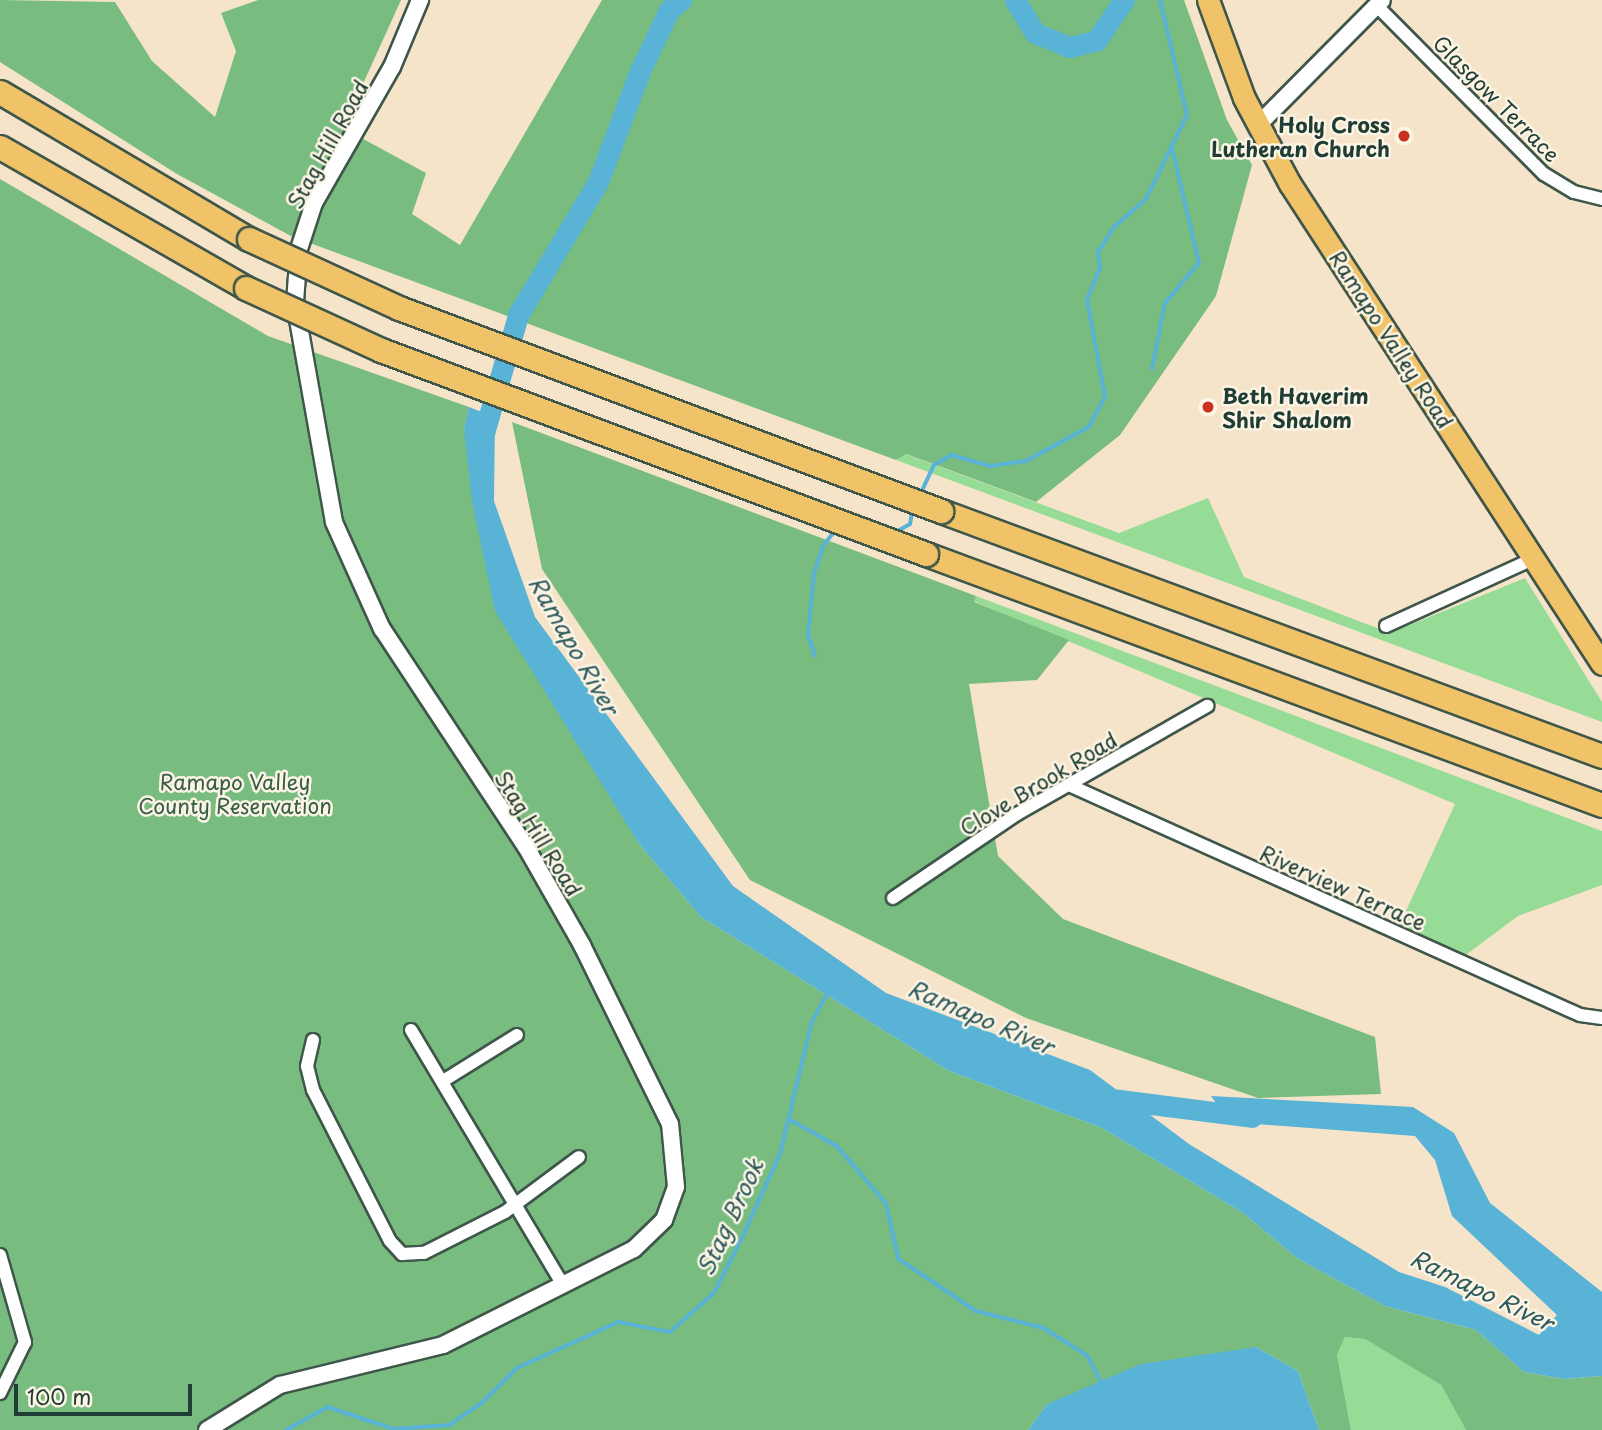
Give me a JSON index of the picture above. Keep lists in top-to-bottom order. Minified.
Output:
{"streets":{"main road":["Ramapo Valley Road"],"street":["Glasgow Terrace","Stag Hill Road","Clove Brook Road","Riverview Terrace"]},"crossings":[["Clove Brook Road","Riverview Terrace"]],"water":["Ramapo River","Stag Brook"],"parks":["Ramapo Valley County Reservation"],"places":["Holy Cross Lutheran Church","Beth Haverim Shir Shalom"],"scale_bar":"100 m"}
